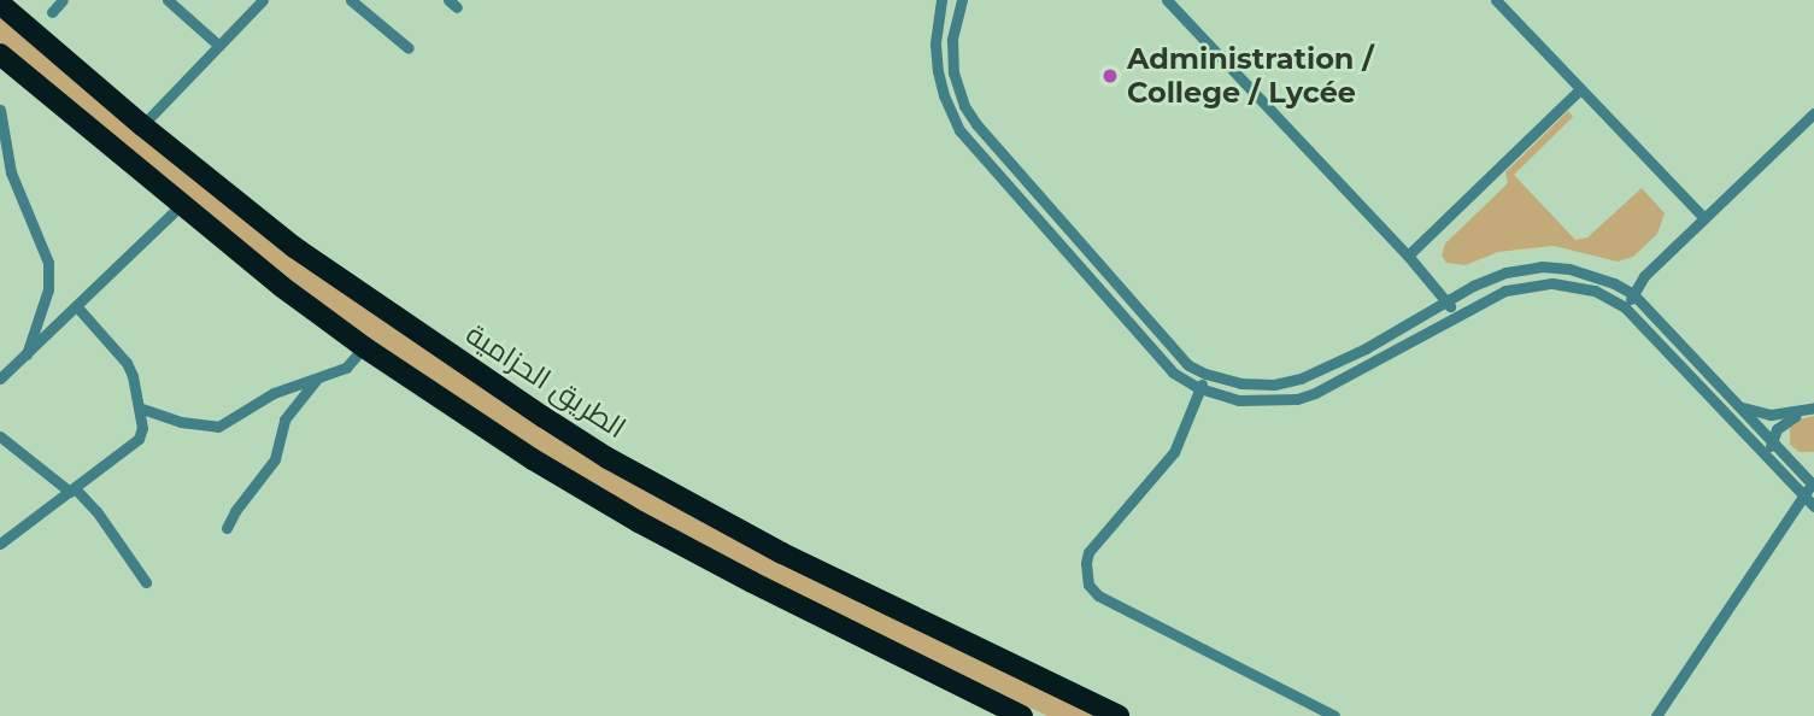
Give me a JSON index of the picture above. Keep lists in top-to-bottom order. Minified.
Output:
{"streets":{"highway":["الطريق الحزامية"]},"places":["Administration / College / Lycée"]}
